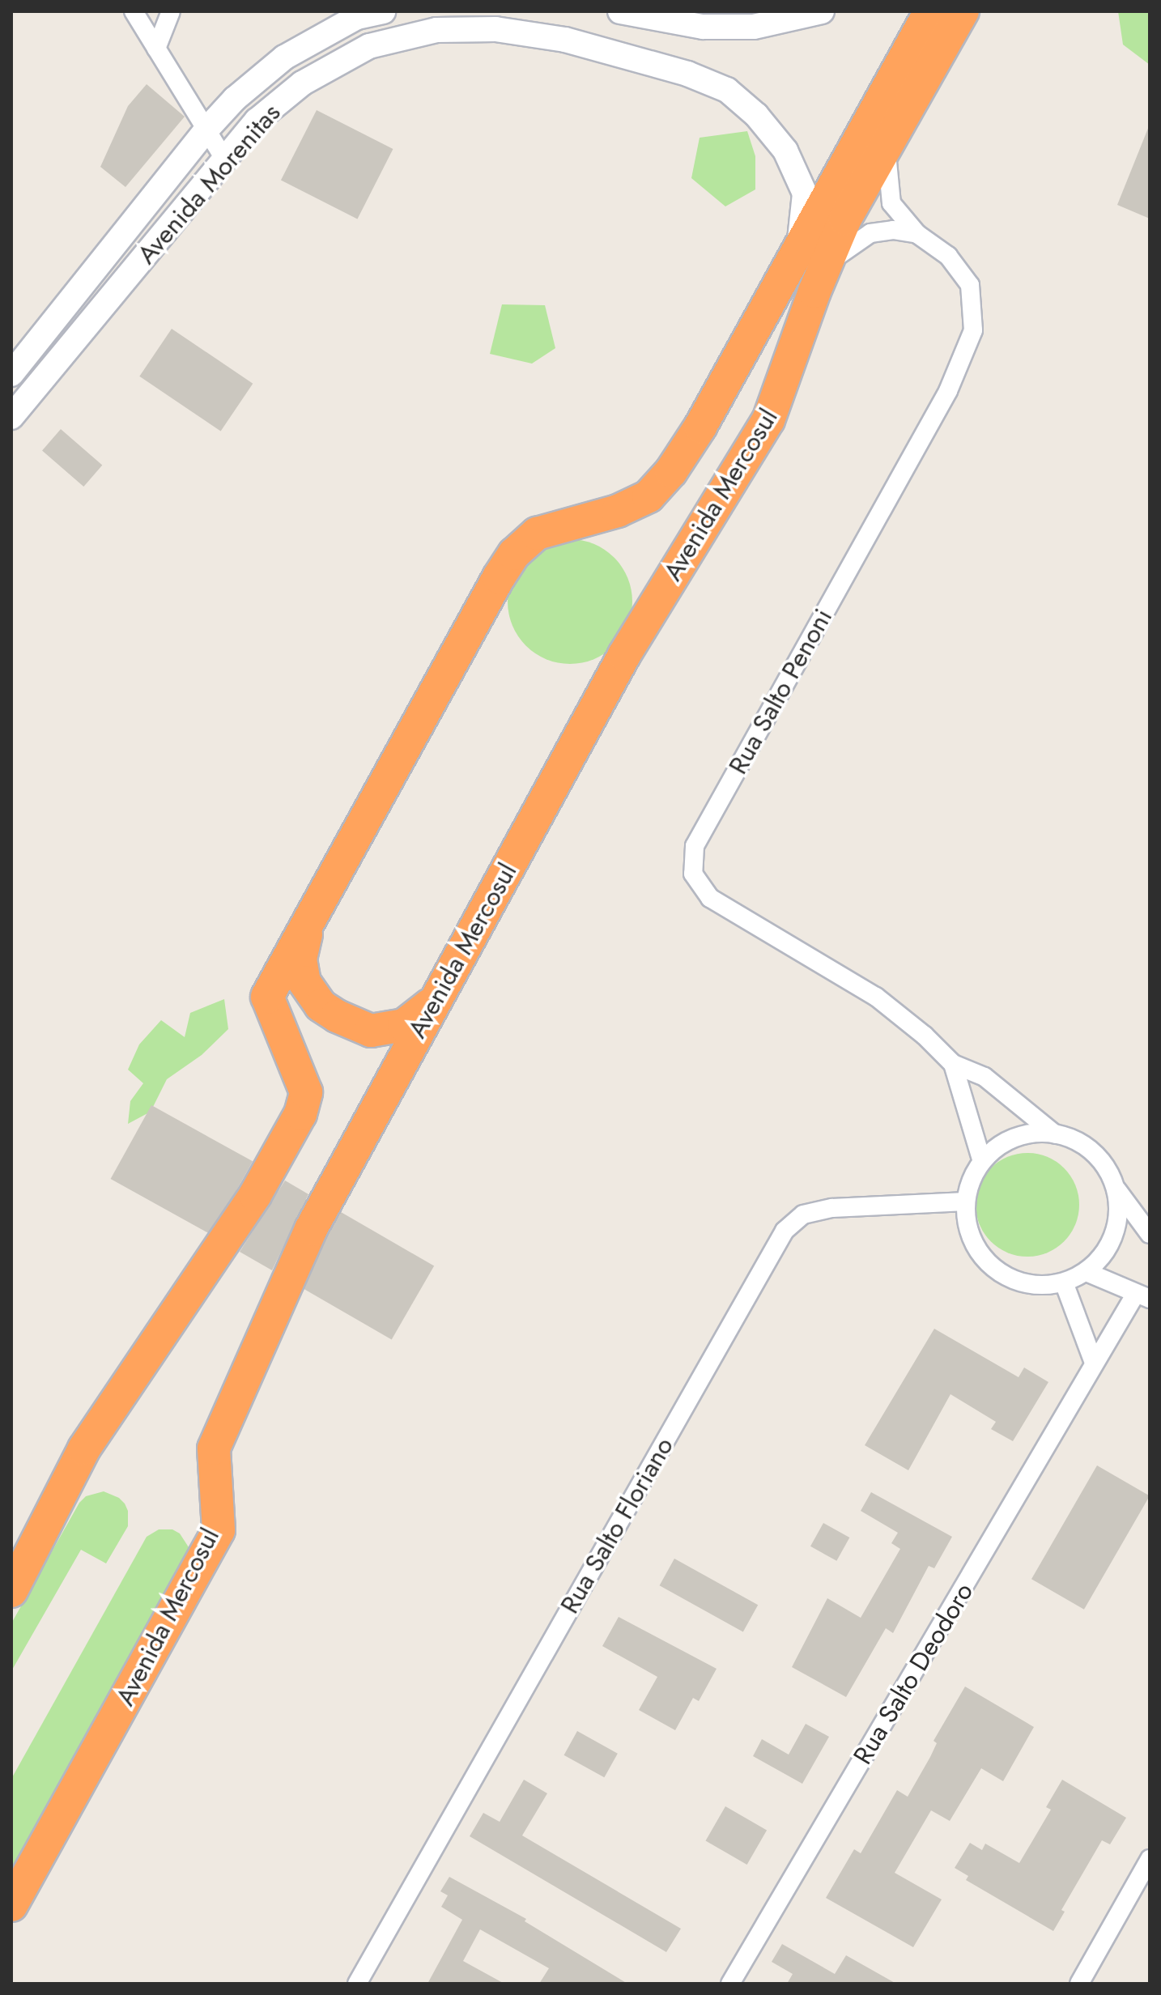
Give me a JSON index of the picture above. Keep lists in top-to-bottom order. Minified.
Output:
{"streets":{"highway":["Avenida Mercosul"],"main road":["Avenida Morenitas"],"street":["Rua Salto Penoni","Rua Salto Floriano","Rua Salto Deodoro"]},"crossings":[["Avenida Morenitas","Avenida Mercosul"],["Avenida Mercosul","Rua Salto Penoni"],["Rua Salto Penoni","Rua Salto Floriano"]]}
